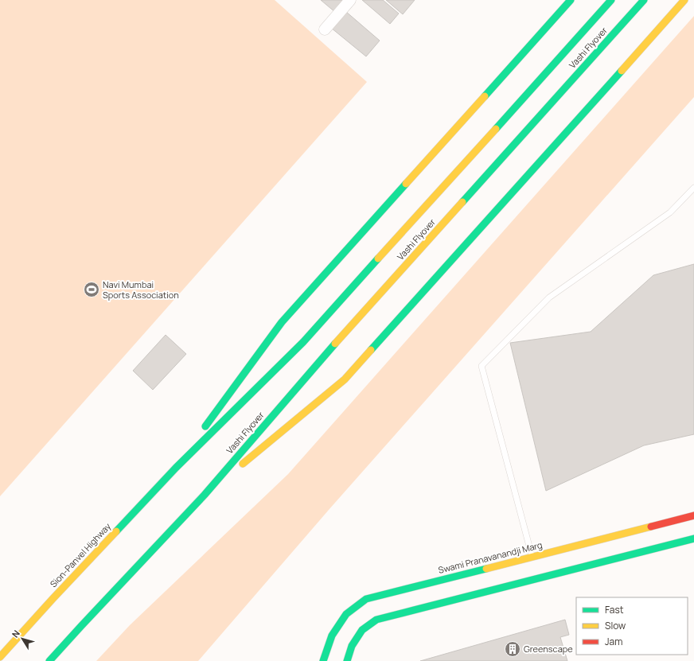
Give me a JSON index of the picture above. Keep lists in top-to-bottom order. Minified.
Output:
{"streets":{"main road":["Vashi Flyover","Sion-Panvel Highway","Swami Pranavanandji Marg"]},"crossings":[["Vashi Flyover","Sion-Panvel Highway"]],"places":{"sports":["Navi Mumbai Sports Association"],"building":["Greenscape"]},"legend":["Fast","Slow","Jam"],"north":"top left"}
